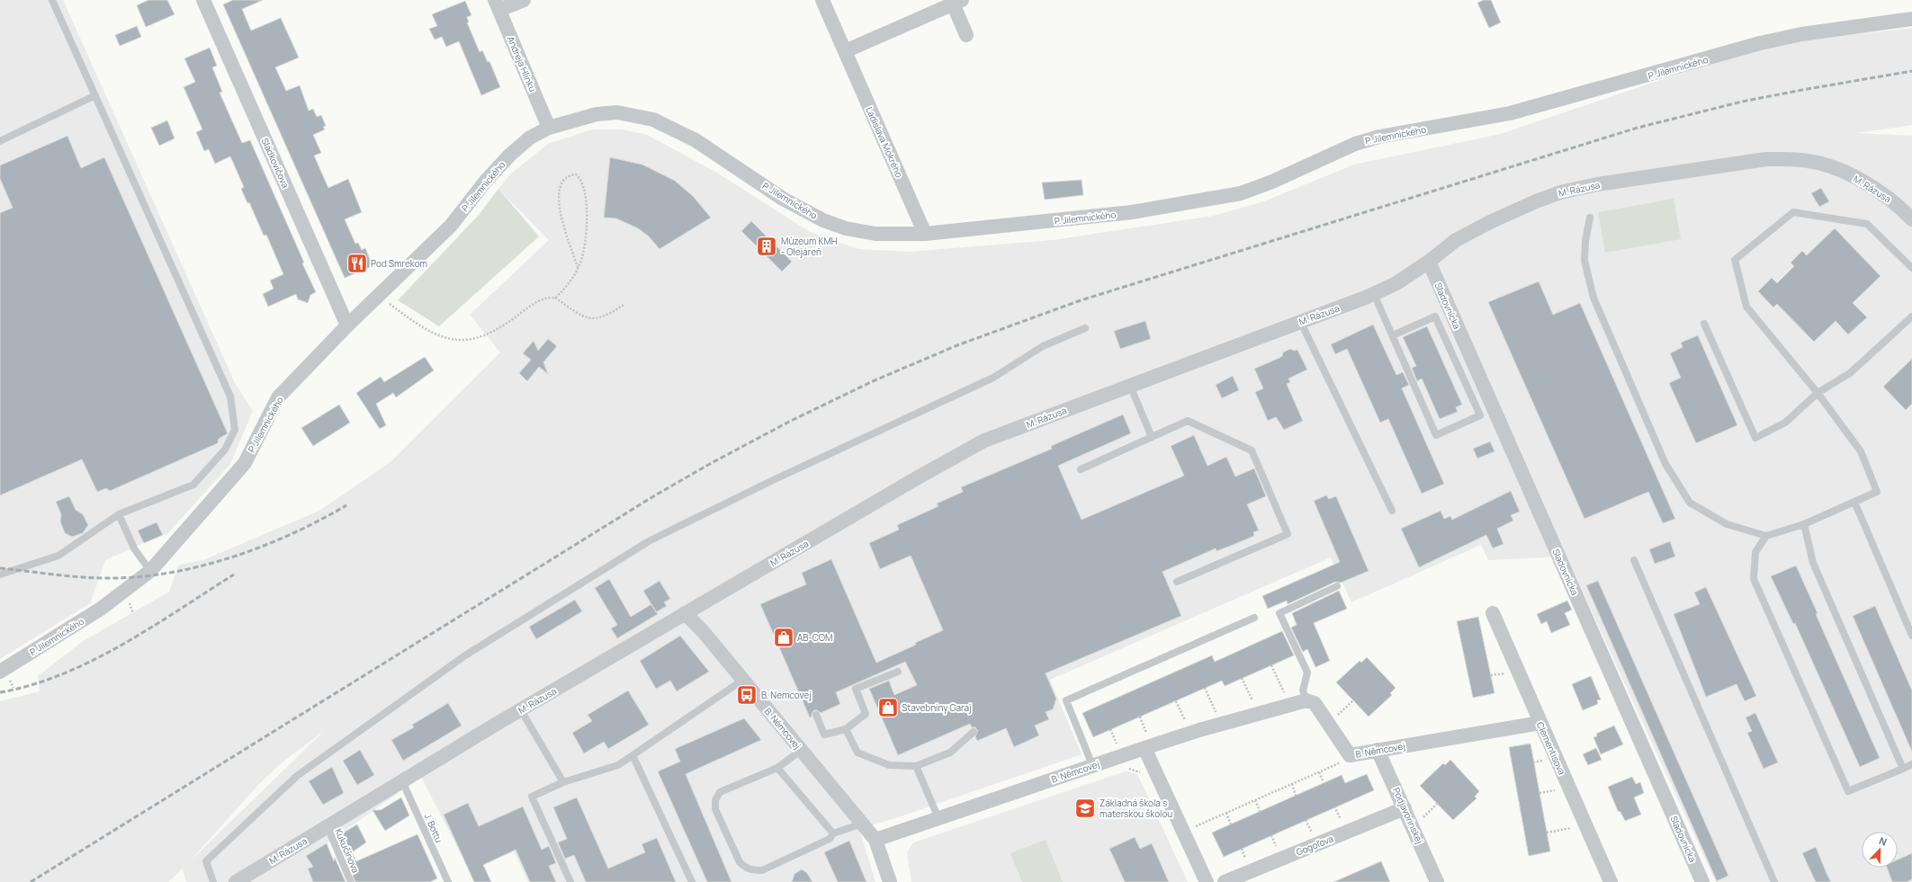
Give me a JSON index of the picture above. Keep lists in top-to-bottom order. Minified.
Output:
{"streets":{"street":["Andreja Hlinku","P. Jilemnického","Ladislava Mokrého","Sládkovičova","M. Rázusa","Sladovnícka","B. Němcovej","Clementisova","Podjavorinskej","Gogoľova"],"lane":["J. Bottu","Kukučínova"]},"crossings":[["Andreja Hlinku","P. Jilemnického"],["P. Jilemnického","Ladislava Mokrého"],["P. Jilemnického","Sládkovičova"],["M. Rázusa","Sladovnícka"],["M. Rázusa","B. Němcovej"],["M. Rázusa","J. Bottu"],["M. Rázusa","Kukučínova"],["B. Němcovej","Clementisova"],["B. Němcovej","Podjavorinskej"],["Podjavorinskej","Gogoľova"]],"places":{"building":["Múzeum KMH - Olejáreň"],"restaurant":["Pod Smrekom"],"shop":["AB-COM","Stavebniny Garaj"],"bus stop":["B. Nemcovej"],"school or university":["Základná škola s materskou školou"]},"north":"top"}
